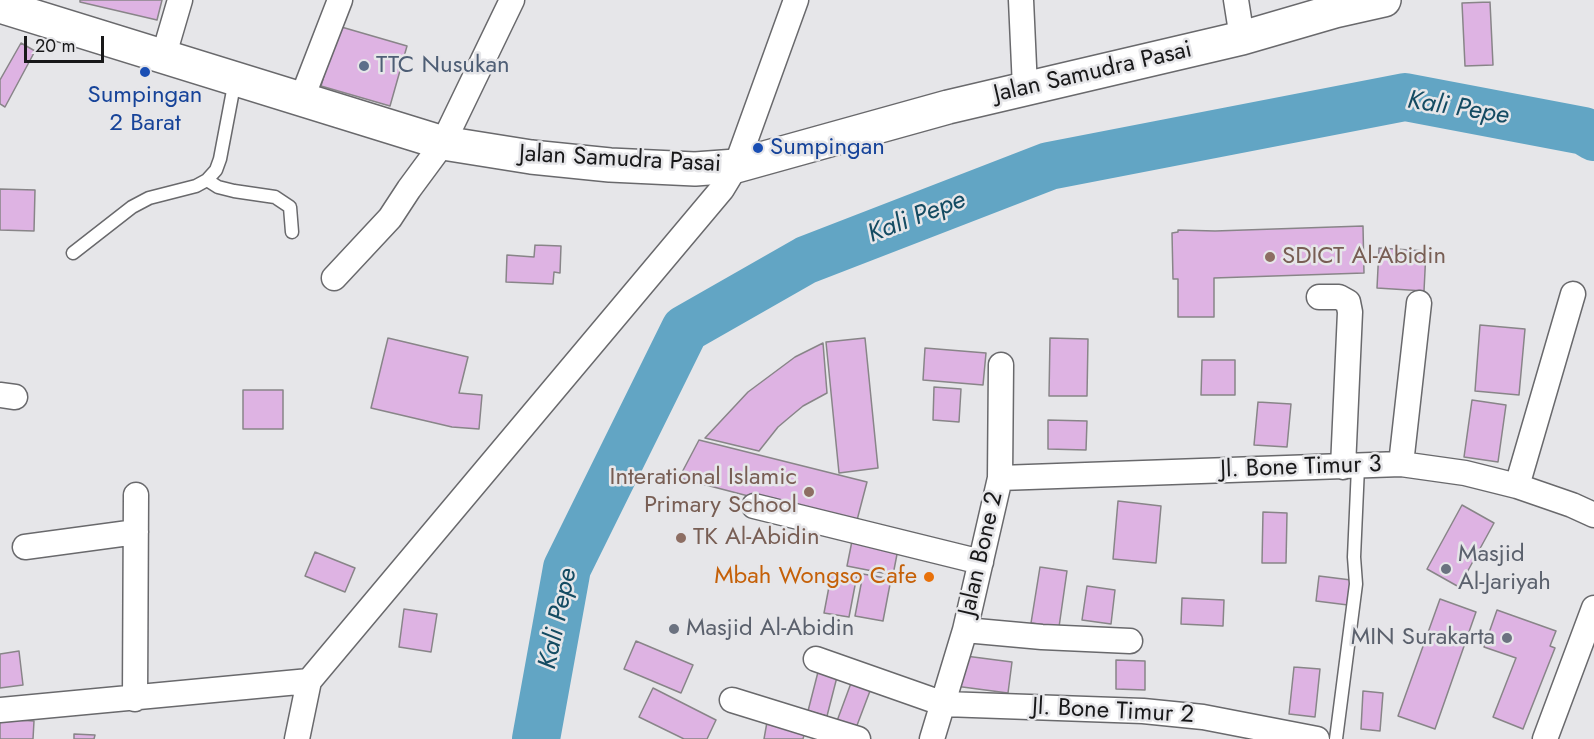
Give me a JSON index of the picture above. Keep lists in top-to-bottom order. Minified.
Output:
{"streets":{"street":["Jalan Samudra Pasai","Jl. Bone Timur 3","Jalan Bone 2","Jl. Bone Timur 2"]},"crossings":[["Jl. Bone Timur 3","Jalan Bone 2"],["Jalan Bone 2","Jl. Bone Timur 2"]],"water":["Kali Pepe"],"places":["TTC Nusukan","Sumpingan 2 Barat","Sumpingan","SDICT Al-Abidin","Interational Islamic Primary School","TK Al-Abidin","Masjid Al-Jariyah","Mbah Wongso Cafe","Masjid Al-Abidin","MIN Surakarta"],"scale_bar":"20 m"}
